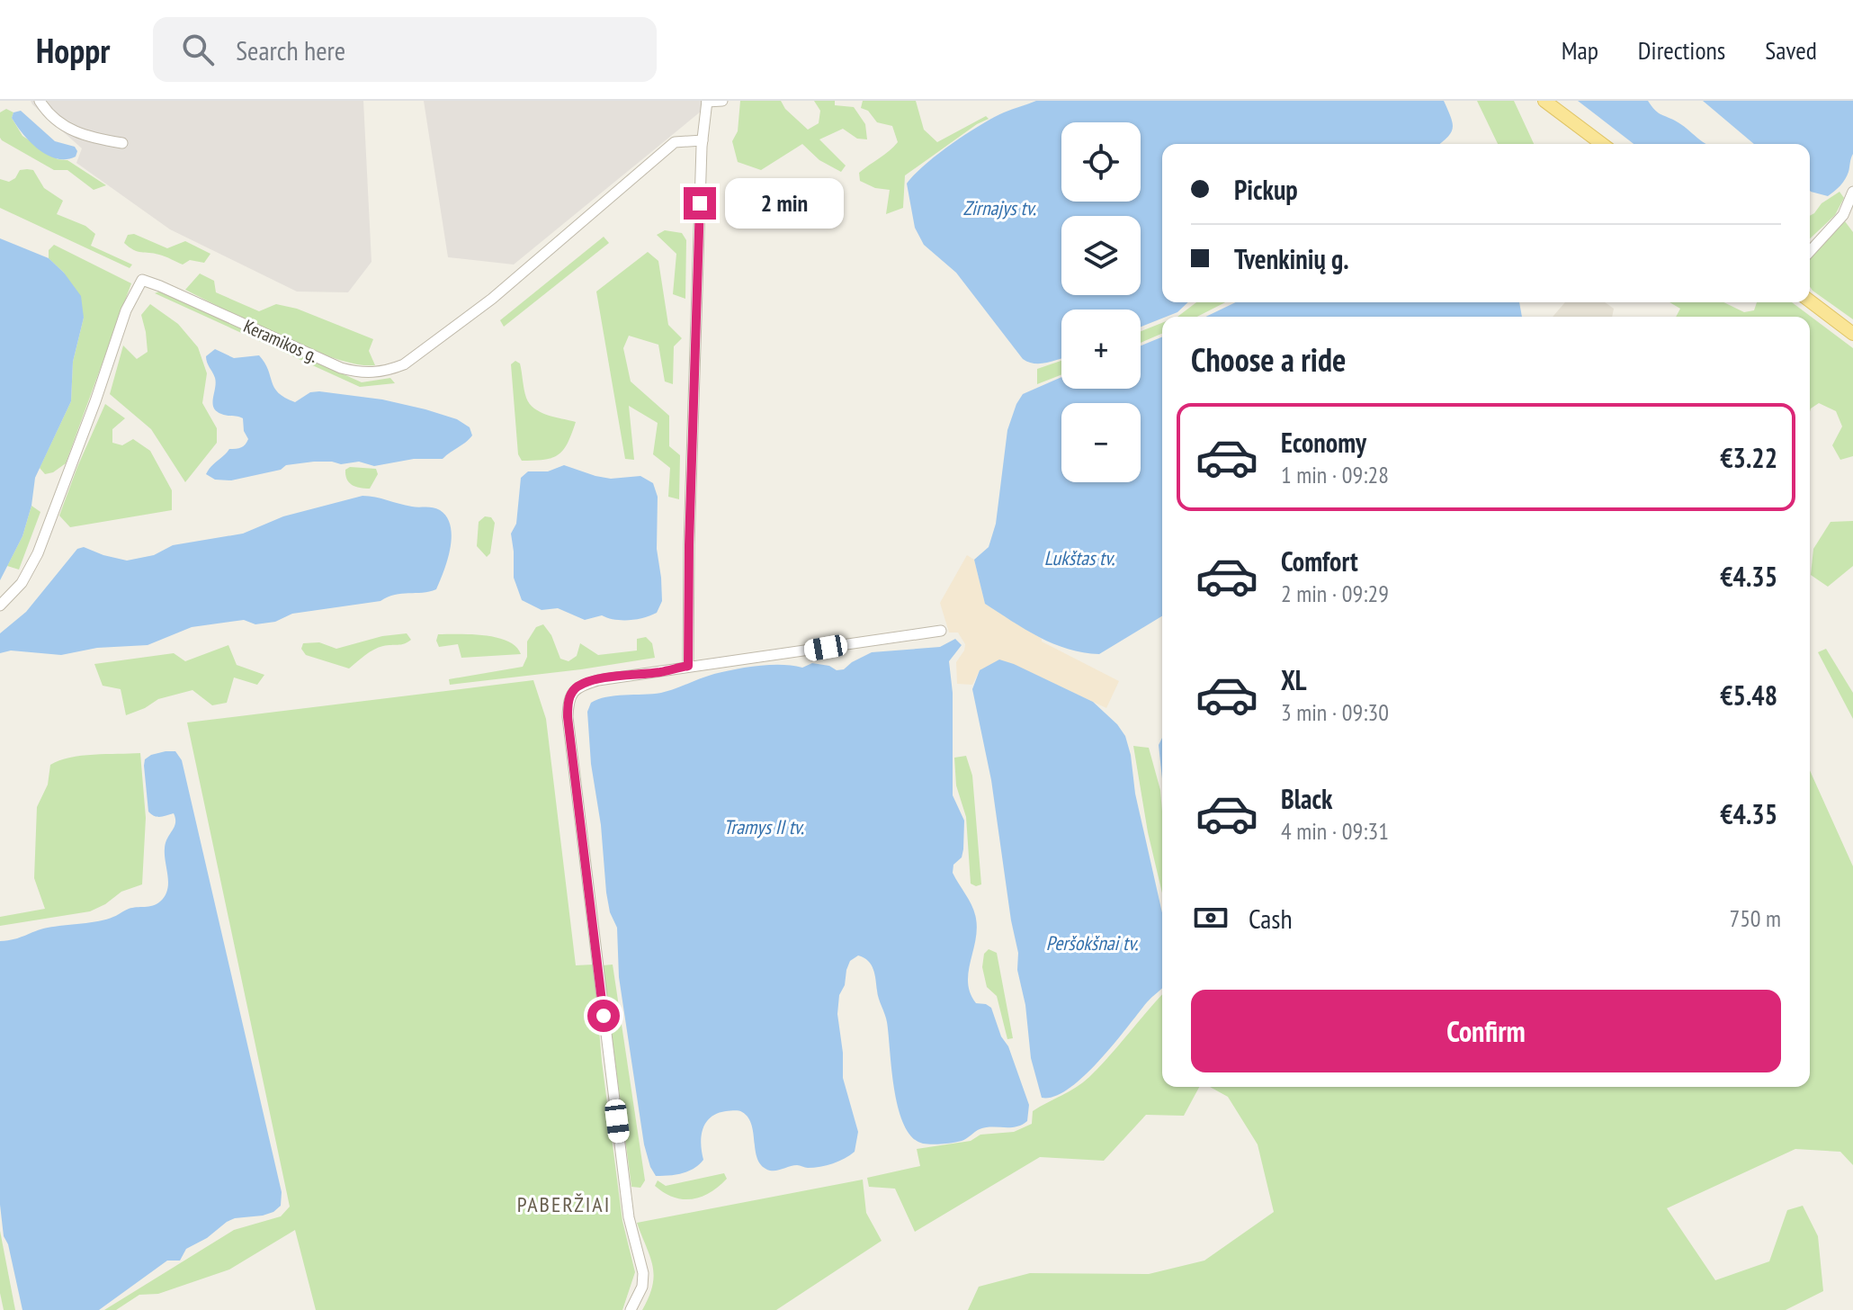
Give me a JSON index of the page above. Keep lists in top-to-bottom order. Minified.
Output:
{"streets":{"street":["Keramikos g."]},"districts":["PABERŽIAI"],"water":["Zirnajys tv.","Lukštas tv.","Tramys II tv.","Peršokšnai tv."],"page":{"header":"Hoppr","search":"Search here","nav":["Map","Directions","Saved"],"map_buttons":["+","−"],"banner":["Pickup","Tvenkinių g."],"bubble":"2 min","heading":"Choose a ride","list":[{"name":"Economy","note":"1 min · 09:28","value":"€3.22"},{"name":"Comfort","note":"2 min · 09:29","value":"€4.35"},{"name":"XL","note":"3 min · 09:30","value":"€5.48"},{"name":"Black","note":"4 min · 09:31","value":"€4.35"}],"pay":["Cash","750 m"],"buttons":"Confirm"}}
